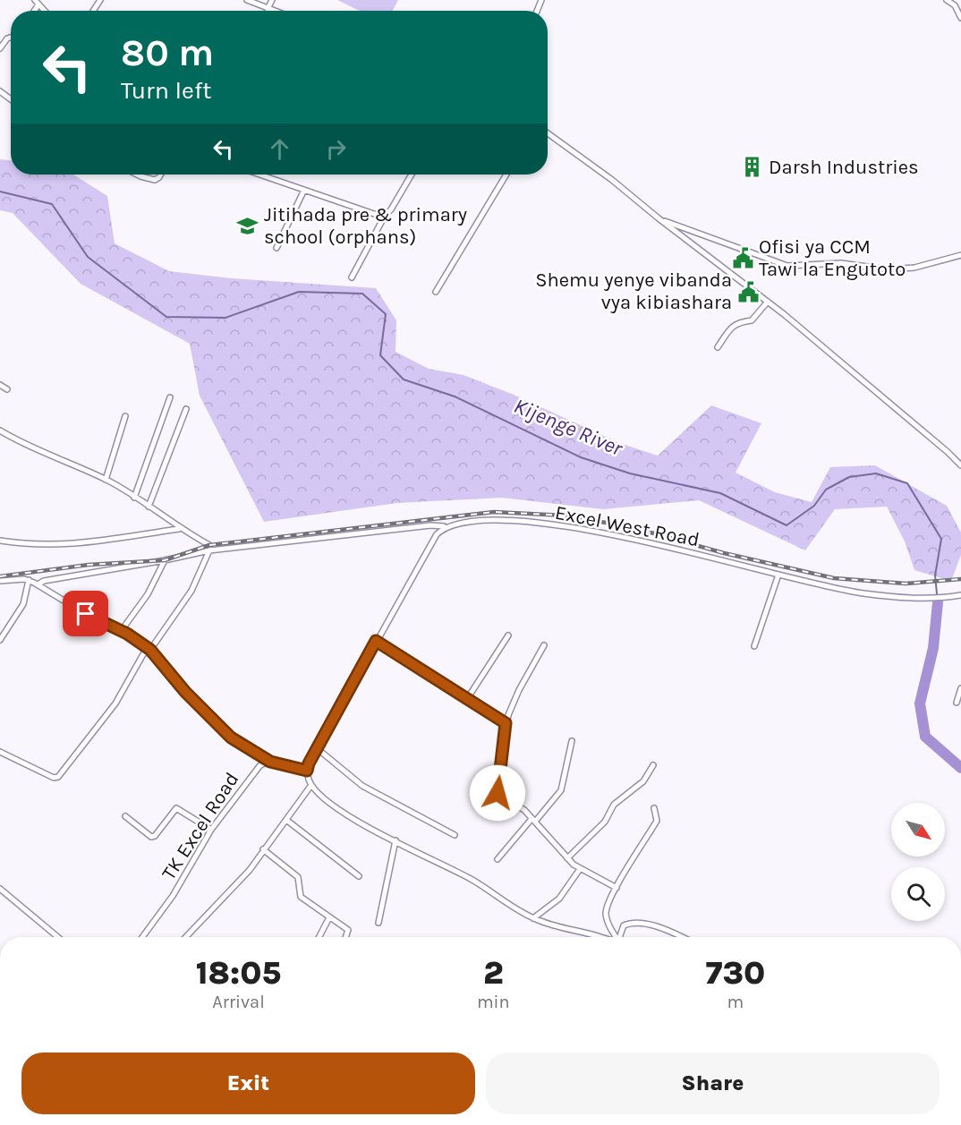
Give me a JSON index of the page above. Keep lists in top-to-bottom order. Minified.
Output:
{"streets":{"street":["Excel West Road","TK Excel Road"]},"water":["Kijenge River"],"places":{"building":["Darsh Industries"],"school or university":["Jitihada pre & primary school (orphans)"],"public building":["Ofisi ya CCM Tawi la Engutoto","Shemu yenye vibanda vya kibiashara"]},"north":"bottom right","page":{"turn":["80 m","Turn left"],"eta":["18:05","Arrival","2","min","730","m"],"buttons":["Exit","Share"]}}
